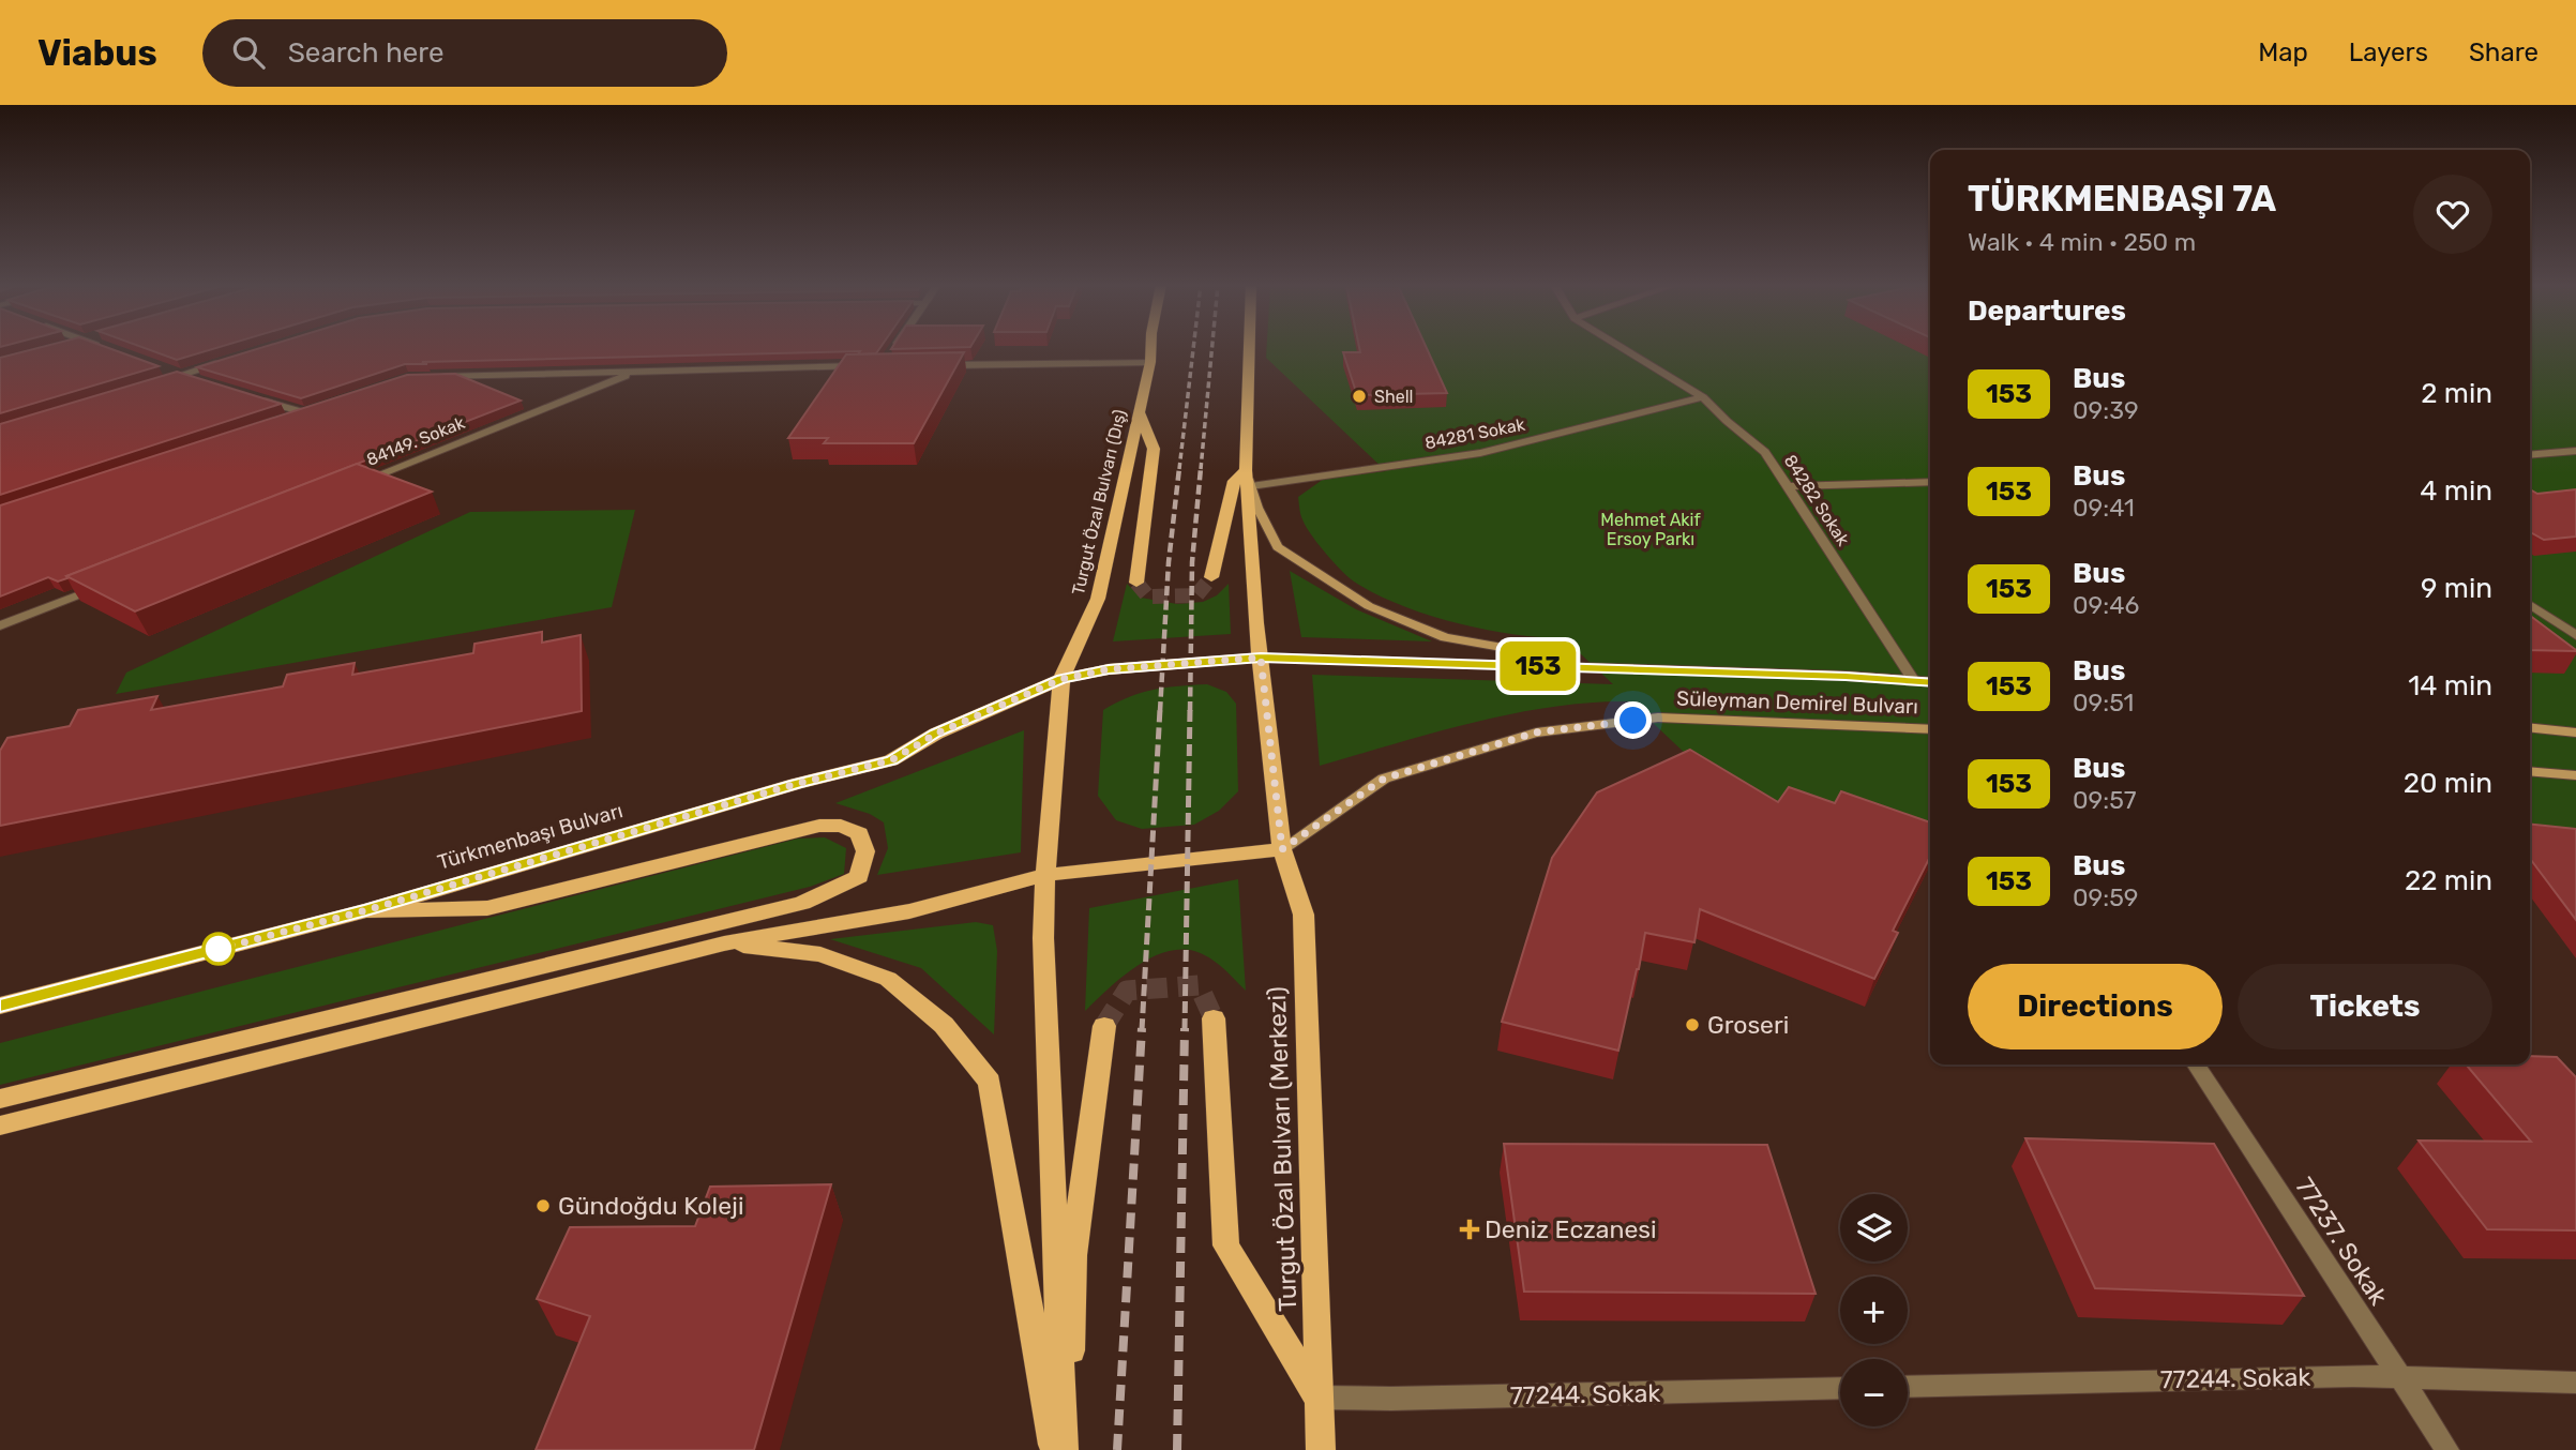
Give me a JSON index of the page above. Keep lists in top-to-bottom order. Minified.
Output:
{"streets":{"main road":["Turgut Özal Bulvarı (Dış)","Süleyman Demirel Bulvarı","Türkmenbaşı Bulvarı","Turgut Özal Bulvarı (Merkezi)"],"street":["84281 Sokak","84149. Sokak","84282 Sokak","77237. Sokak","77244. Sokak"]},"crossings":[["84281 Sokak","84282 Sokak"],["84282 Sokak","Süleyman Demirel Bulvarı"],["Turgut Özal Bulvarı (Dış)","Türkmenbaşı Bulvarı"],["Süleyman Demirel Bulvarı","Türkmenbaşı Bulvarı"],["Süleyman Demirel Bulvarı","Turgut Özal Bulvarı (Merkezi)"],["Türkmenbaşı Bulvarı","Turgut Özal Bulvarı (Merkezi)"],["Turgut Özal Bulvarı (Merkezi)","77244. Sokak"],["77237. Sokak","77244. Sokak"]],"parks":["Mehmet Akif Ersoy Parkı"],"places":{"other":["Shell","Groseri","Gündoğdu Koleji"],"health":["Deniz Eczanesi"]},"lines":["bus line 153"],"page":{"header":"Viabus","search":"Search here","nav":["Map","Layers","Share"],"on_map":"153","heading":[["TÜRKMENBAŞI 7A","Walk · 4 min · 250 m"],"Departures"],"list":[{"mark":"153","name":"Bus","note":"09:39","value":"2 min"},{"mark":"153","name":"Bus","note":"09:41","value":"4 min"},{"mark":"153","name":"Bus","note":"09:46","value":"9 min"},{"mark":"153","name":"Bus","note":"09:51","value":"14 min"},{"mark":"153","name":"Bus","note":"09:57","value":"20 min"},{"mark":"153","name":"Bus","note":"09:59","value":"22 min"}],"buttons":["Directions","Tickets"],"map_buttons":["+","−"]}}
